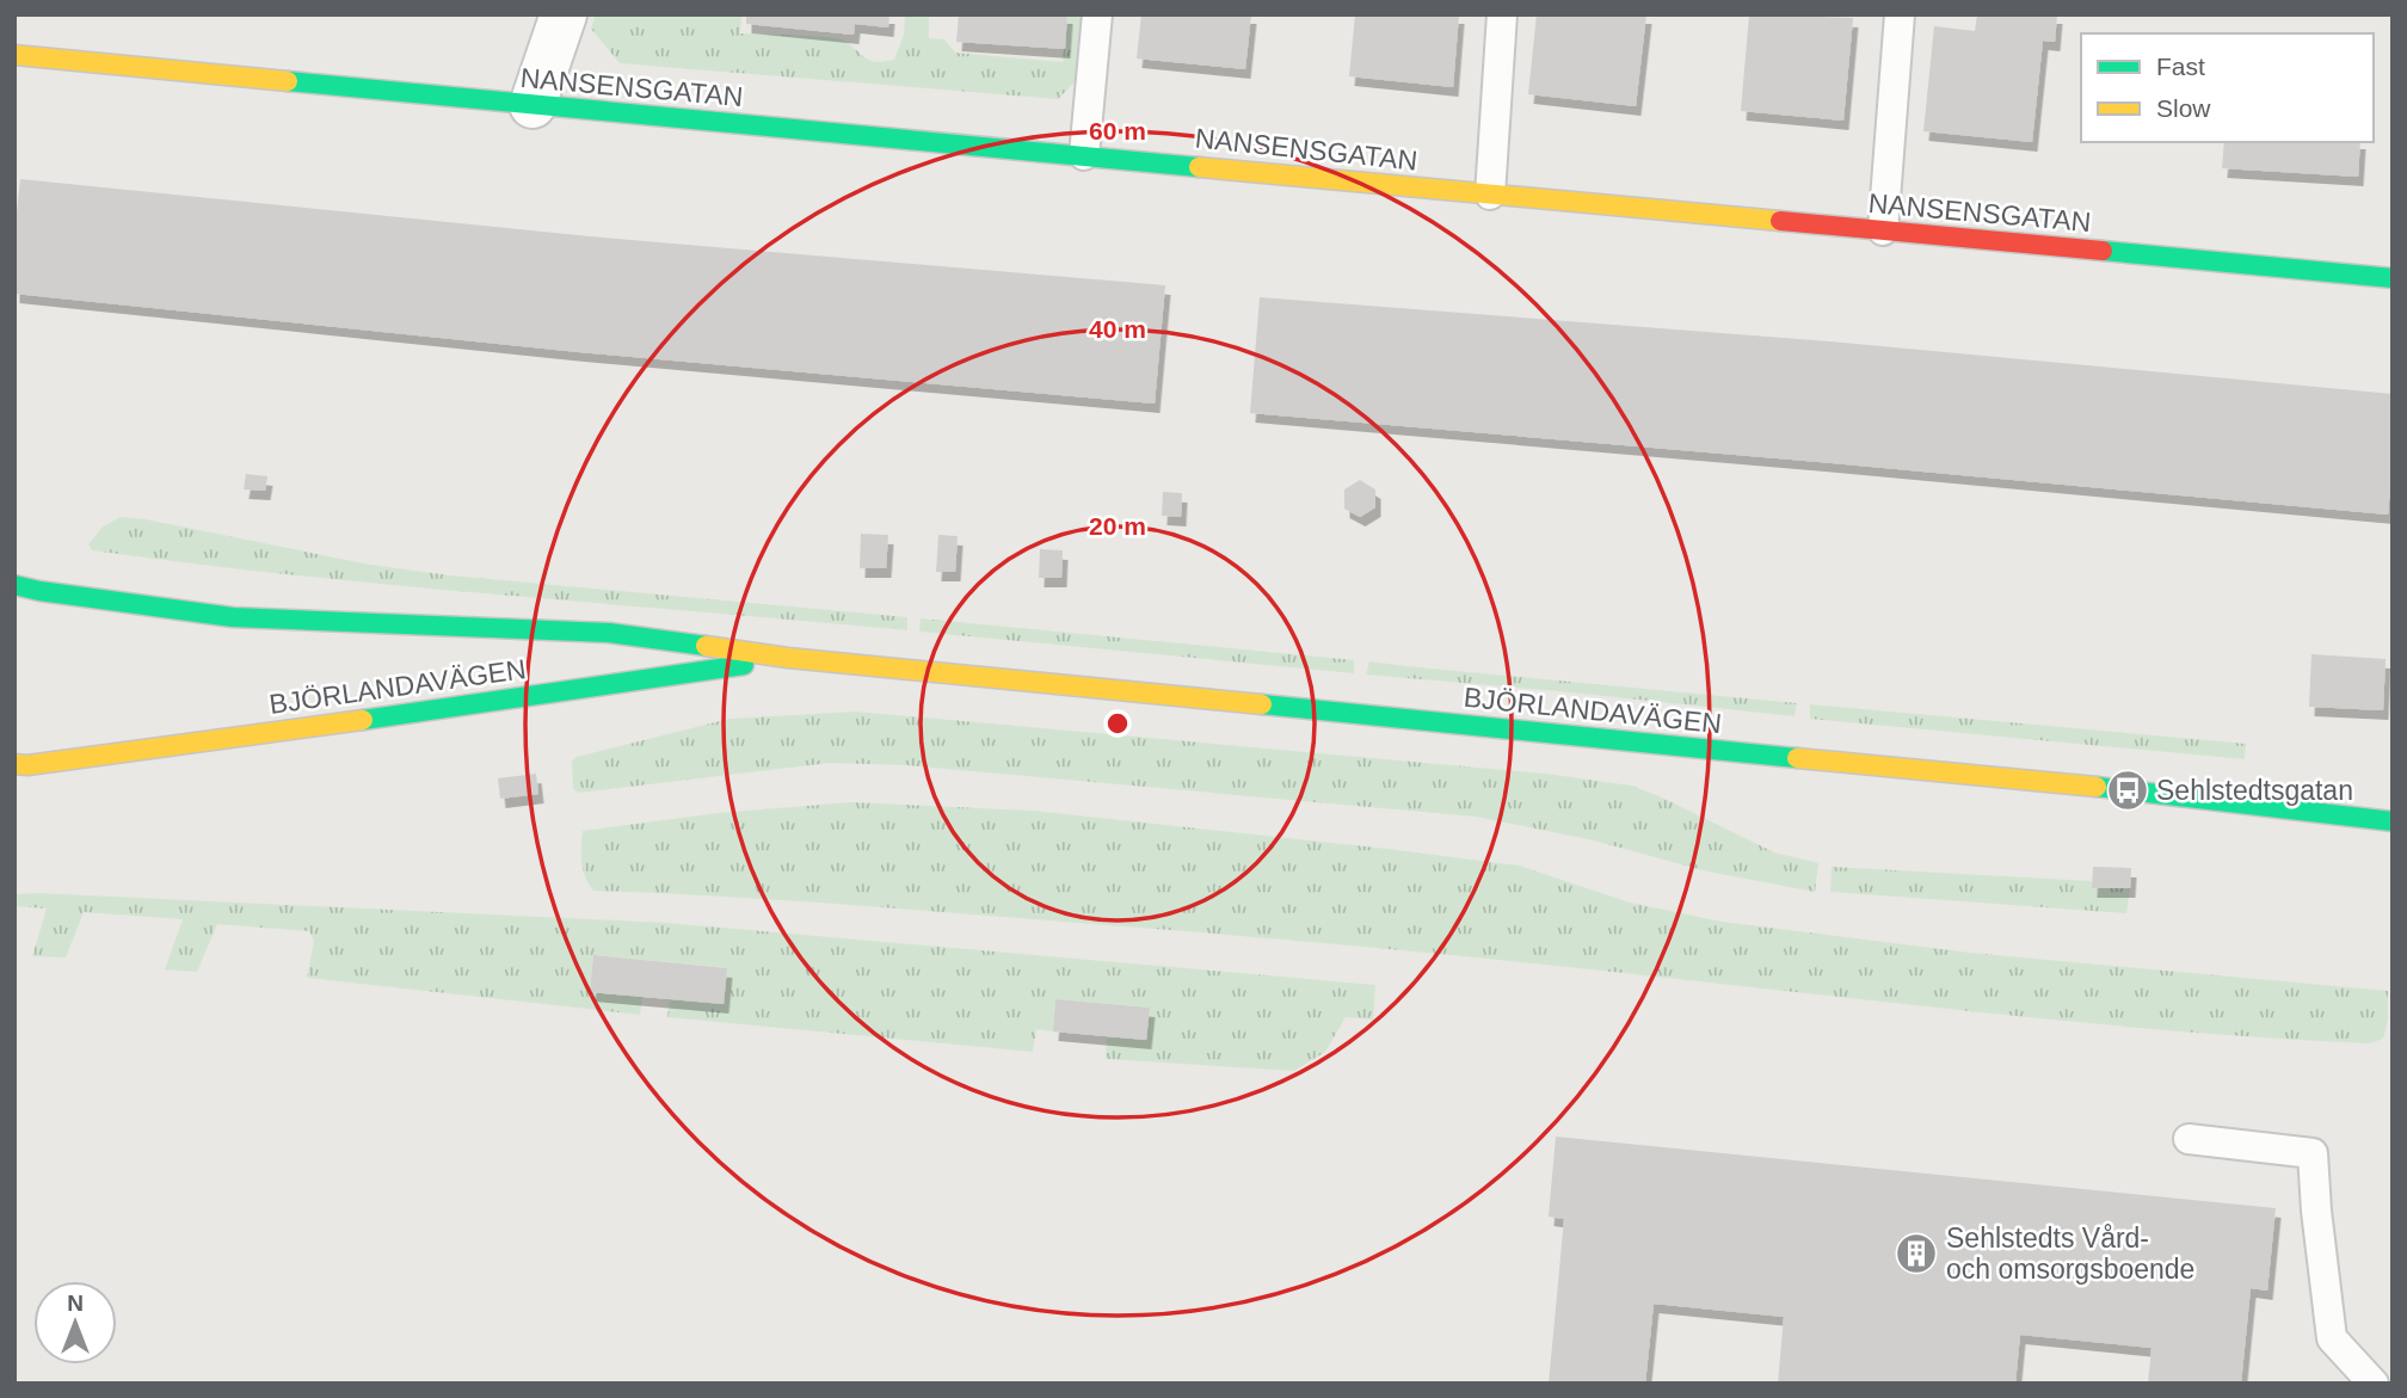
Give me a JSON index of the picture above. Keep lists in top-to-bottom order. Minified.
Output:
{"streets":{"street":["NANSENSGATAN","BJÖRLANDAVÄGEN"]},"places":{"bus stop":["Sehlstedtsgatan"],"building":["Sehlstedts Vård- och omsorgsboende"]},"legend":["Fast","Slow"],"north":"top","rings":["60 m","40 m","20 m"]}
